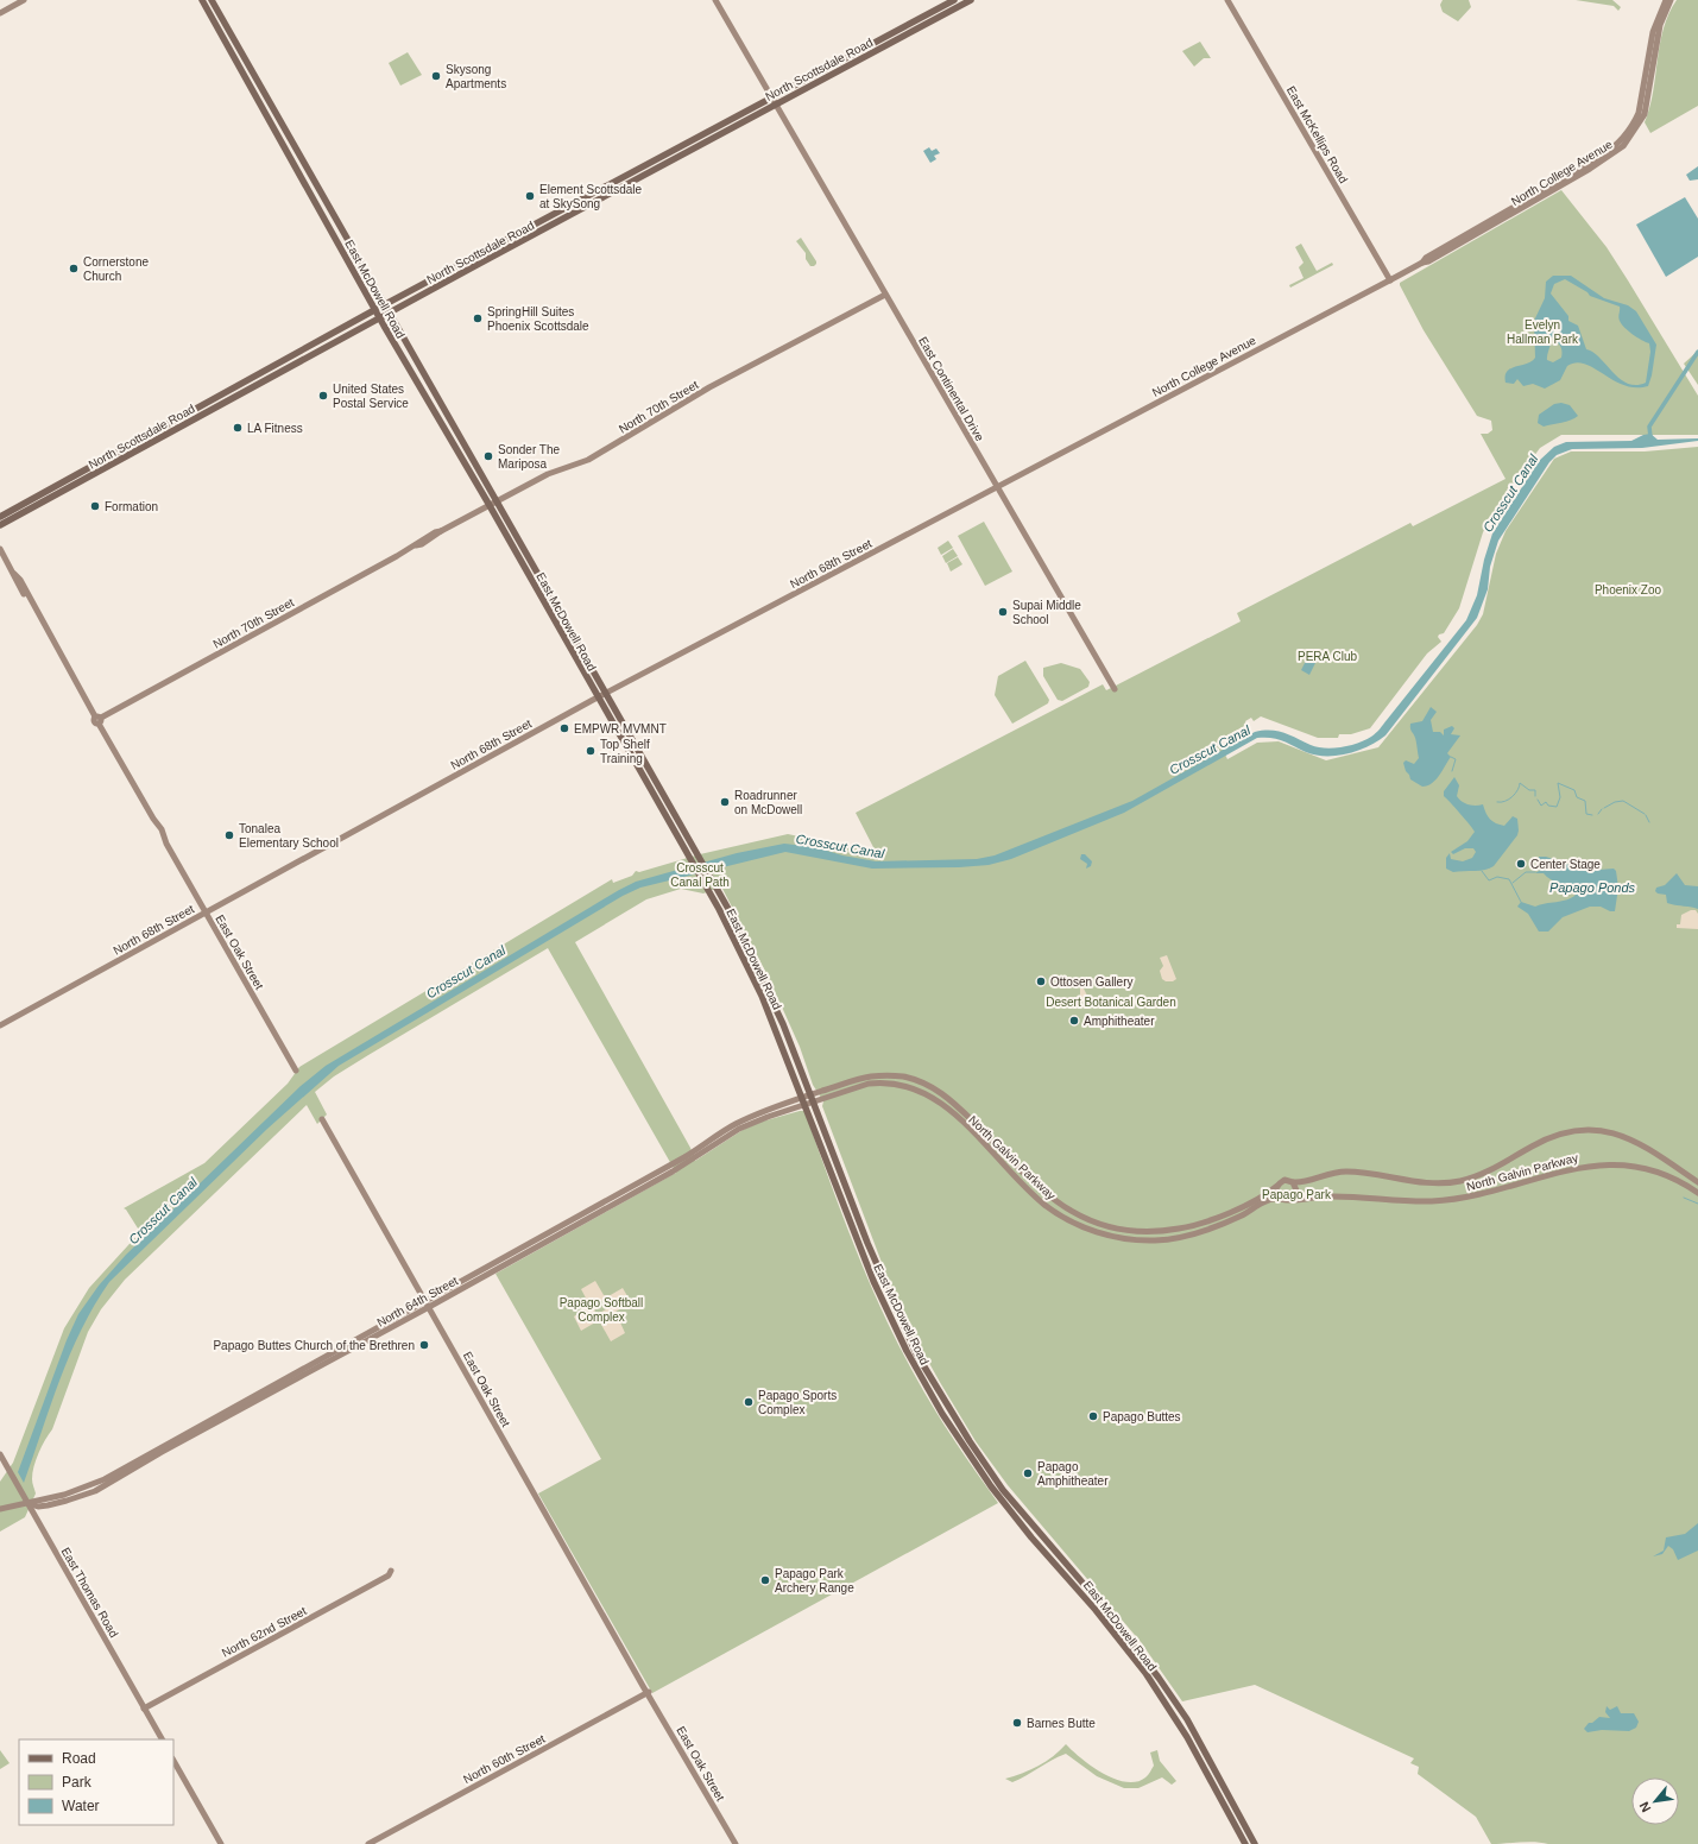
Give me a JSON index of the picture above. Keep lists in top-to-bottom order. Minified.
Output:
{"streets":{"main road":["North Scottsdale Road","East McDowell Road"],"street":["East McKellips Road","North College Avenue","East Continental Drive","North 70th Street","North 68th Street","East Oak Street","North Galvin Parkway","North 64th Street","East Thomas Road","North 62nd Street","North 60th Street"]},"crossings":[["North Scottsdale Road","East McDowell Road"],["North Scottsdale Road","East Continental Drive"],["East McKellips Road","North College Avenue"],["North College Avenue","East Continental Drive"],["North College Avenue","North 68th Street"],["East McDowell Road","North 70th Street"],["East McDowell Road","North 68th Street"],["East McDowell Road","North Galvin Parkway"],["East McDowell Road","North 64th Street"],["East Continental Drive","North 70th Street"],["East Continental Drive","North 68th Street"],["North 70th Street","East Oak Street"],["North 68th Street","East Oak Street"],["East Oak Street","North 64th Street"],["East Oak Street","North 60th Street"],["North Galvin Parkway","North 64th Street"],["North 64th Street","East Thomas Road"],["East Thomas Road","North 62nd Street"]],"water":["Crosscut Canal","Papago Ponds"],"parks":["Evelyn Hallman Park","Phoenix Zoo","PERA Club","Crosscut Canal Path","Desert Botanical Garden","Papago Park","Papago Softball Complex"],"places":["Skysong Apartments","Element Scottsdale at SkySong","Cornerstone Church","SpringHill Suites Phoenix Scottsdale","United States Postal Service","LA Fitness","Sonder The Mariposa","Formation","Supai Middle School","EMPWR MVMNT","Top Shelf Training","Roadrunner on McDowell","Tonalea Elementary School","Center Stage","Ottosen Gallery","Amphitheater","Papago Buttes Church of the Brethren","Papago Sports Complex","Papago Buttes","Papago Amphitheater","Papago Park Archery Range","Barnes Butte"],"legend":["Road","Park","Water"],"north":"bottom left"}
